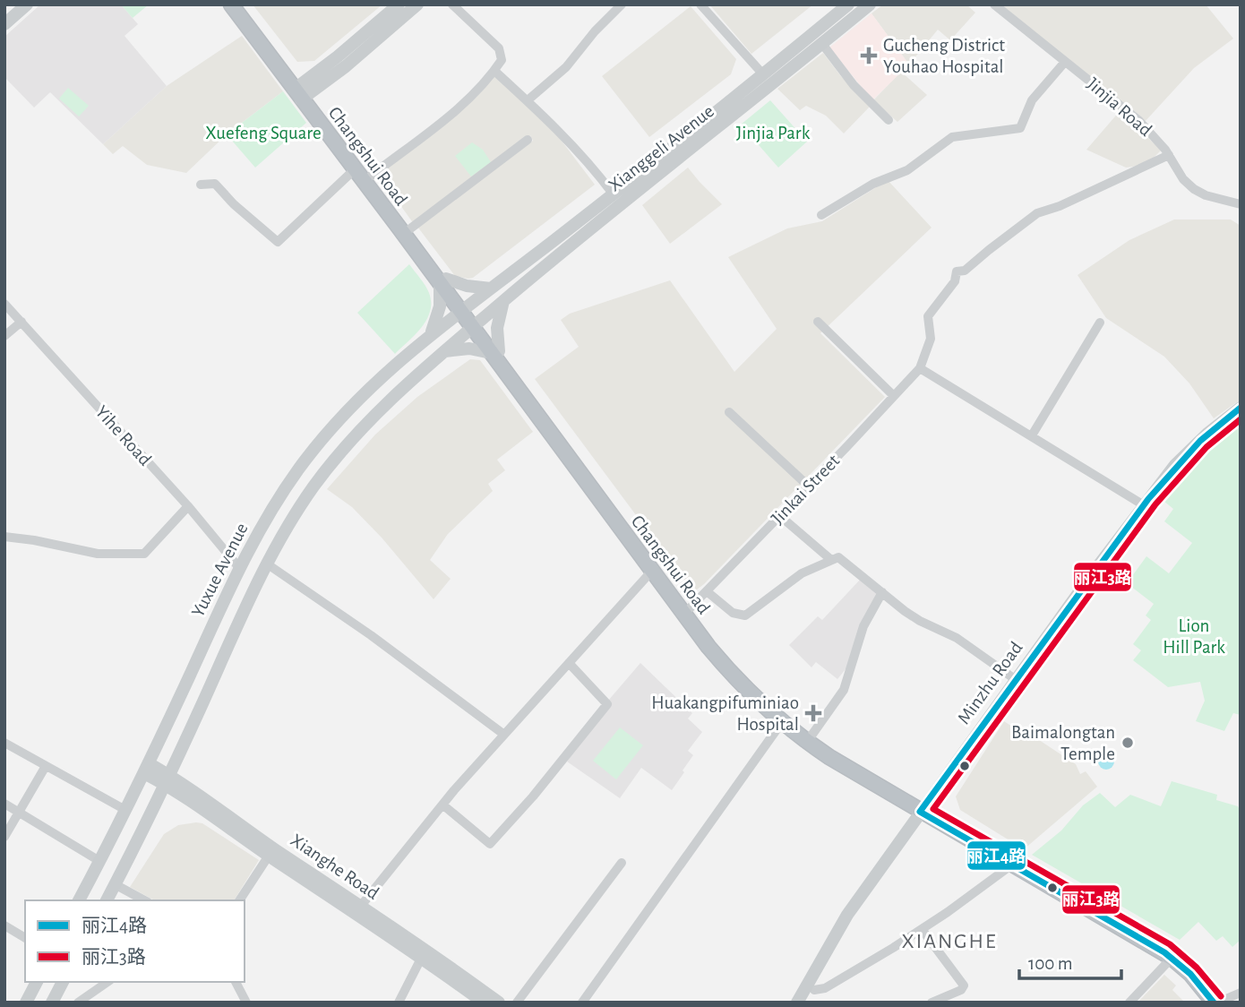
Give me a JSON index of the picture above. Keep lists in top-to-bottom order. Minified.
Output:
{"streets":{"highway":["Changshui Road"],"main road":["Xianggeli Avenue","Yuxue Avenue","Minzhu Road","Xianghe Road"],"street":["Jinjia Road","Yihe Road","Jinkai Street"]},"crossings":[["Xianggeli Avenue","Changshui Road"],["Xianggeli Avenue","Yuxue Avenue"],["Changshui Road","Jinkai Street"],["Changshui Road","Yuxue Avenue"],["Changshui Road","Minzhu Road"],["Yihe Road","Yuxue Avenue"],["Yuxue Avenue","Xianghe Road"]],"districts":["XIANGHE"],"parks":["Xuefeng Square","Jinjia Park","Lion Hill Park"],"places":{"health":["Gucheng District Youhao Hospital","Huakangpifuminiao Hospital"],"other":["Baimalongtan Temple"]},"lines":["transit line 丽江4路","transit line 丽江3路"],"legend":["丽江4路","丽江3路"],"scale_bar":"100 m"}
